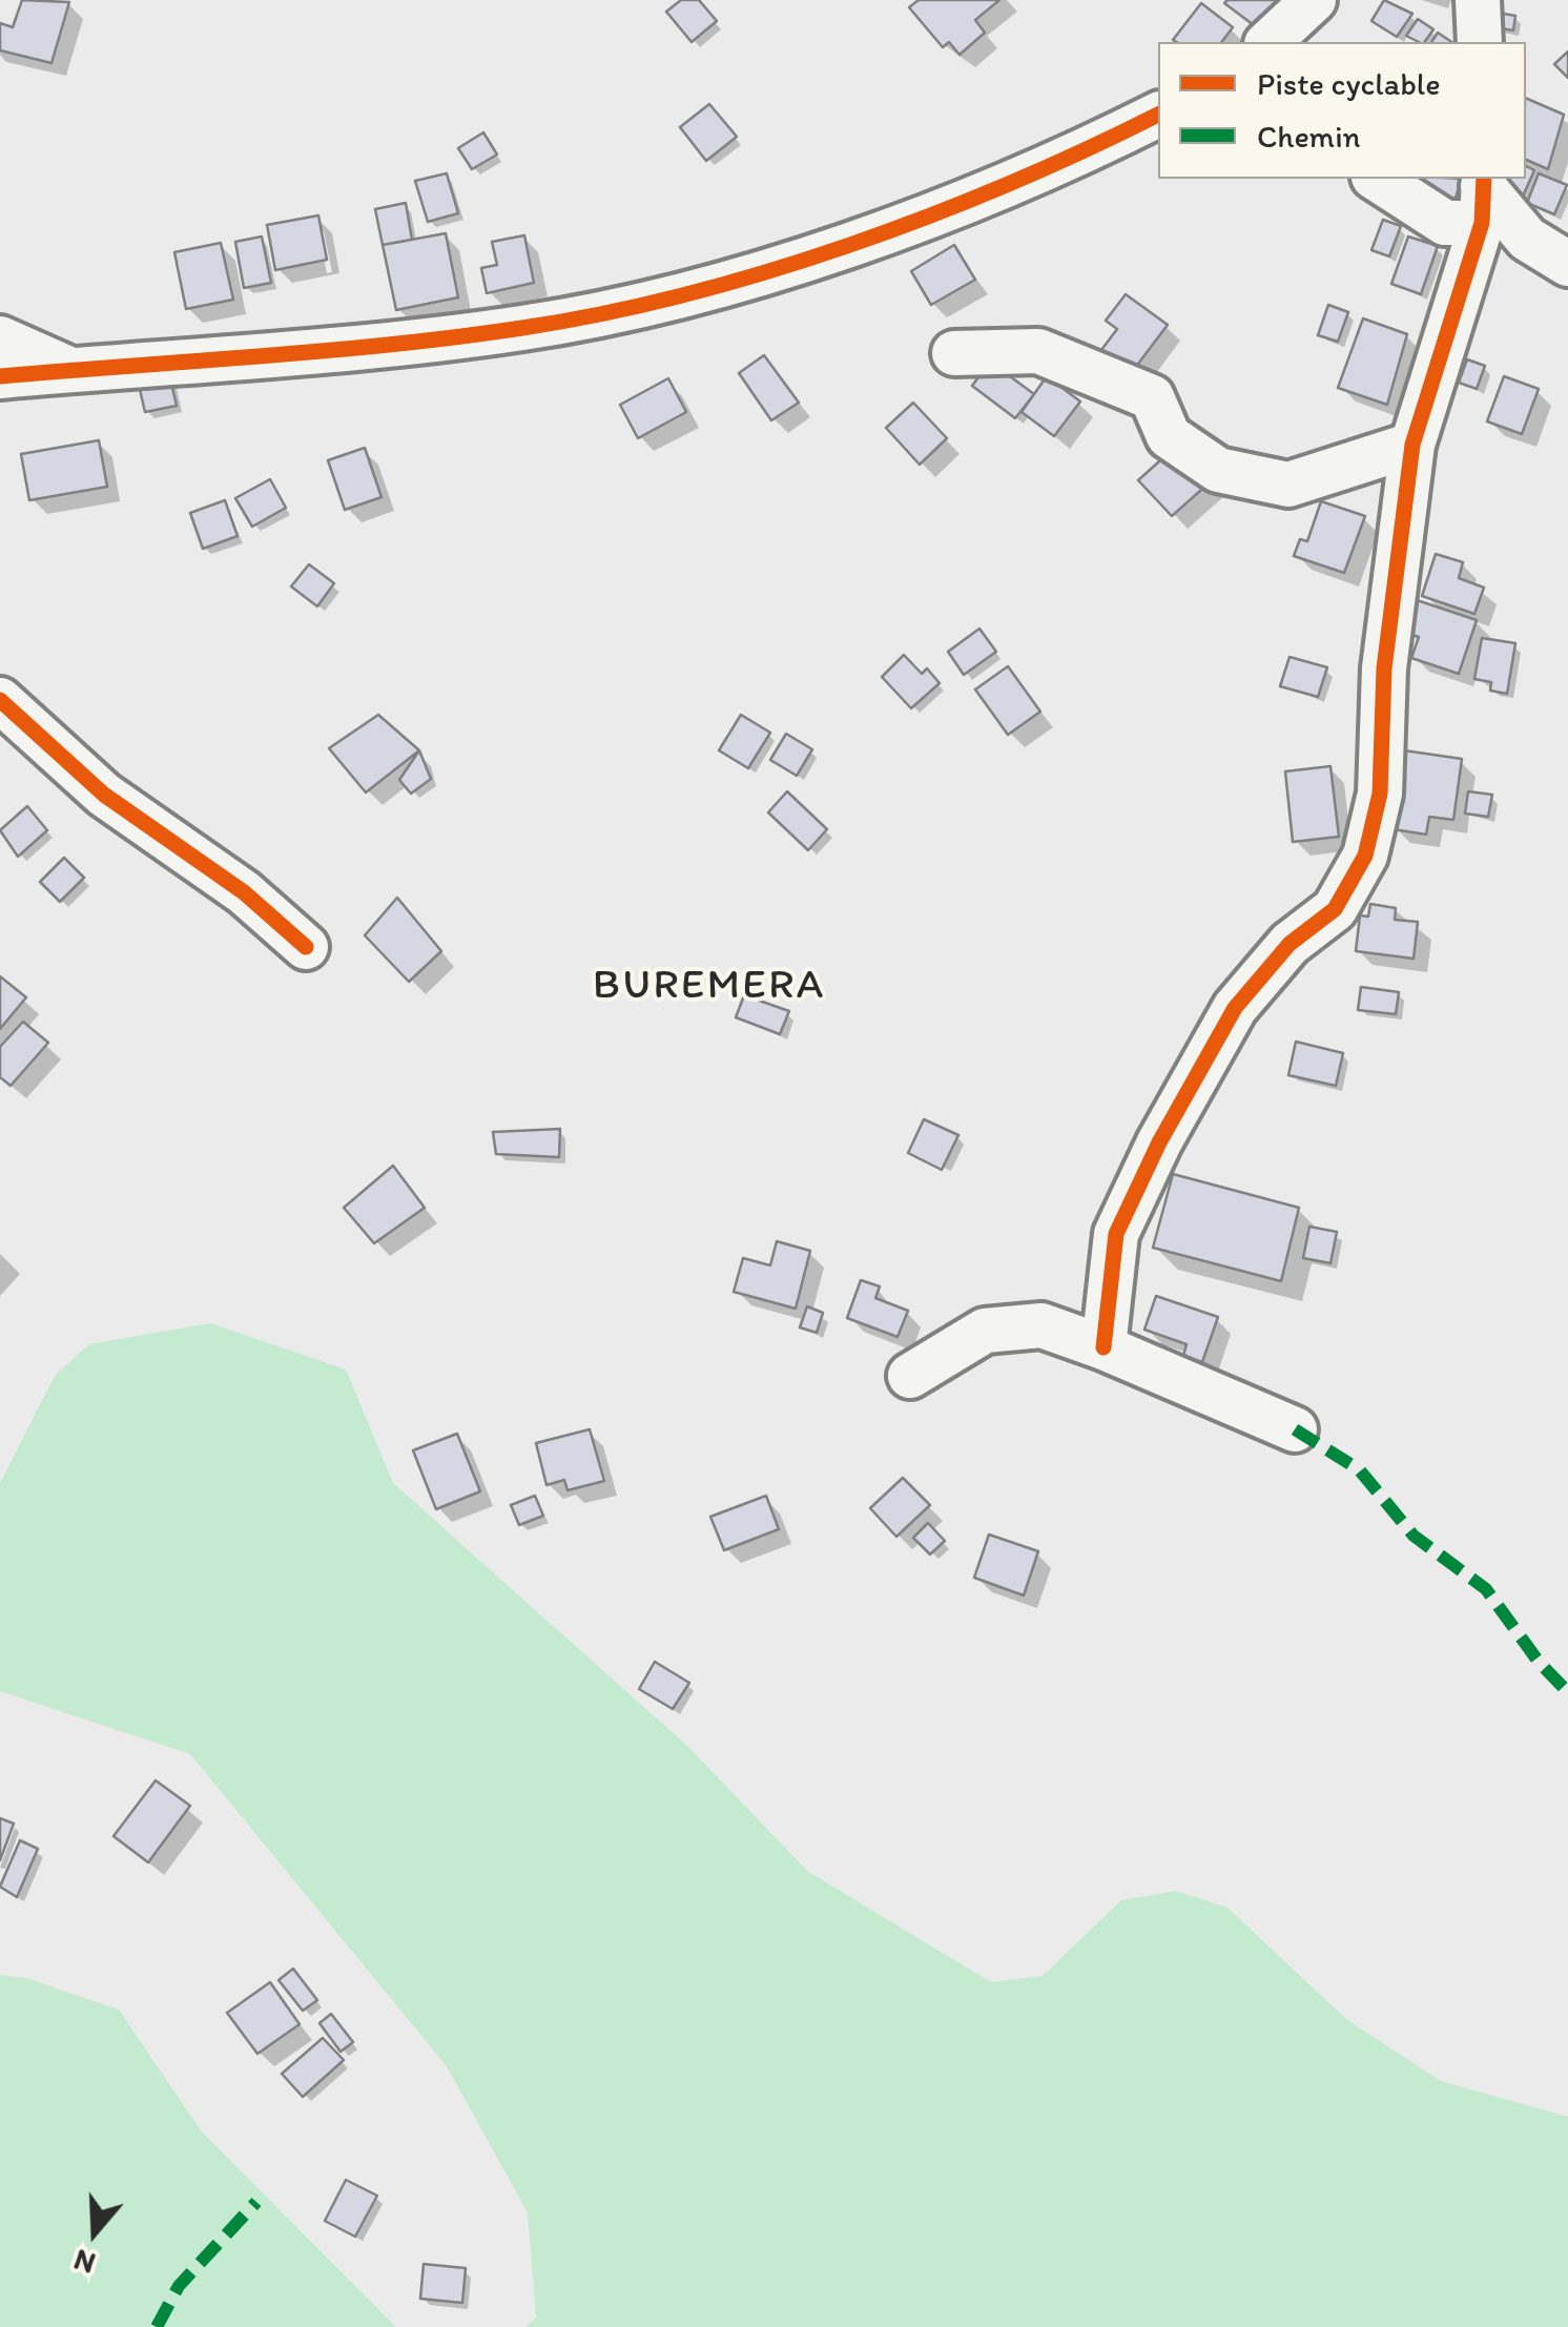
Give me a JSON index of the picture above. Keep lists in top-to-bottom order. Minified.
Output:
{"districts":["BUREMERA"],"legend":["Piste cyclable","Chemin"],"north":"bottom"}
